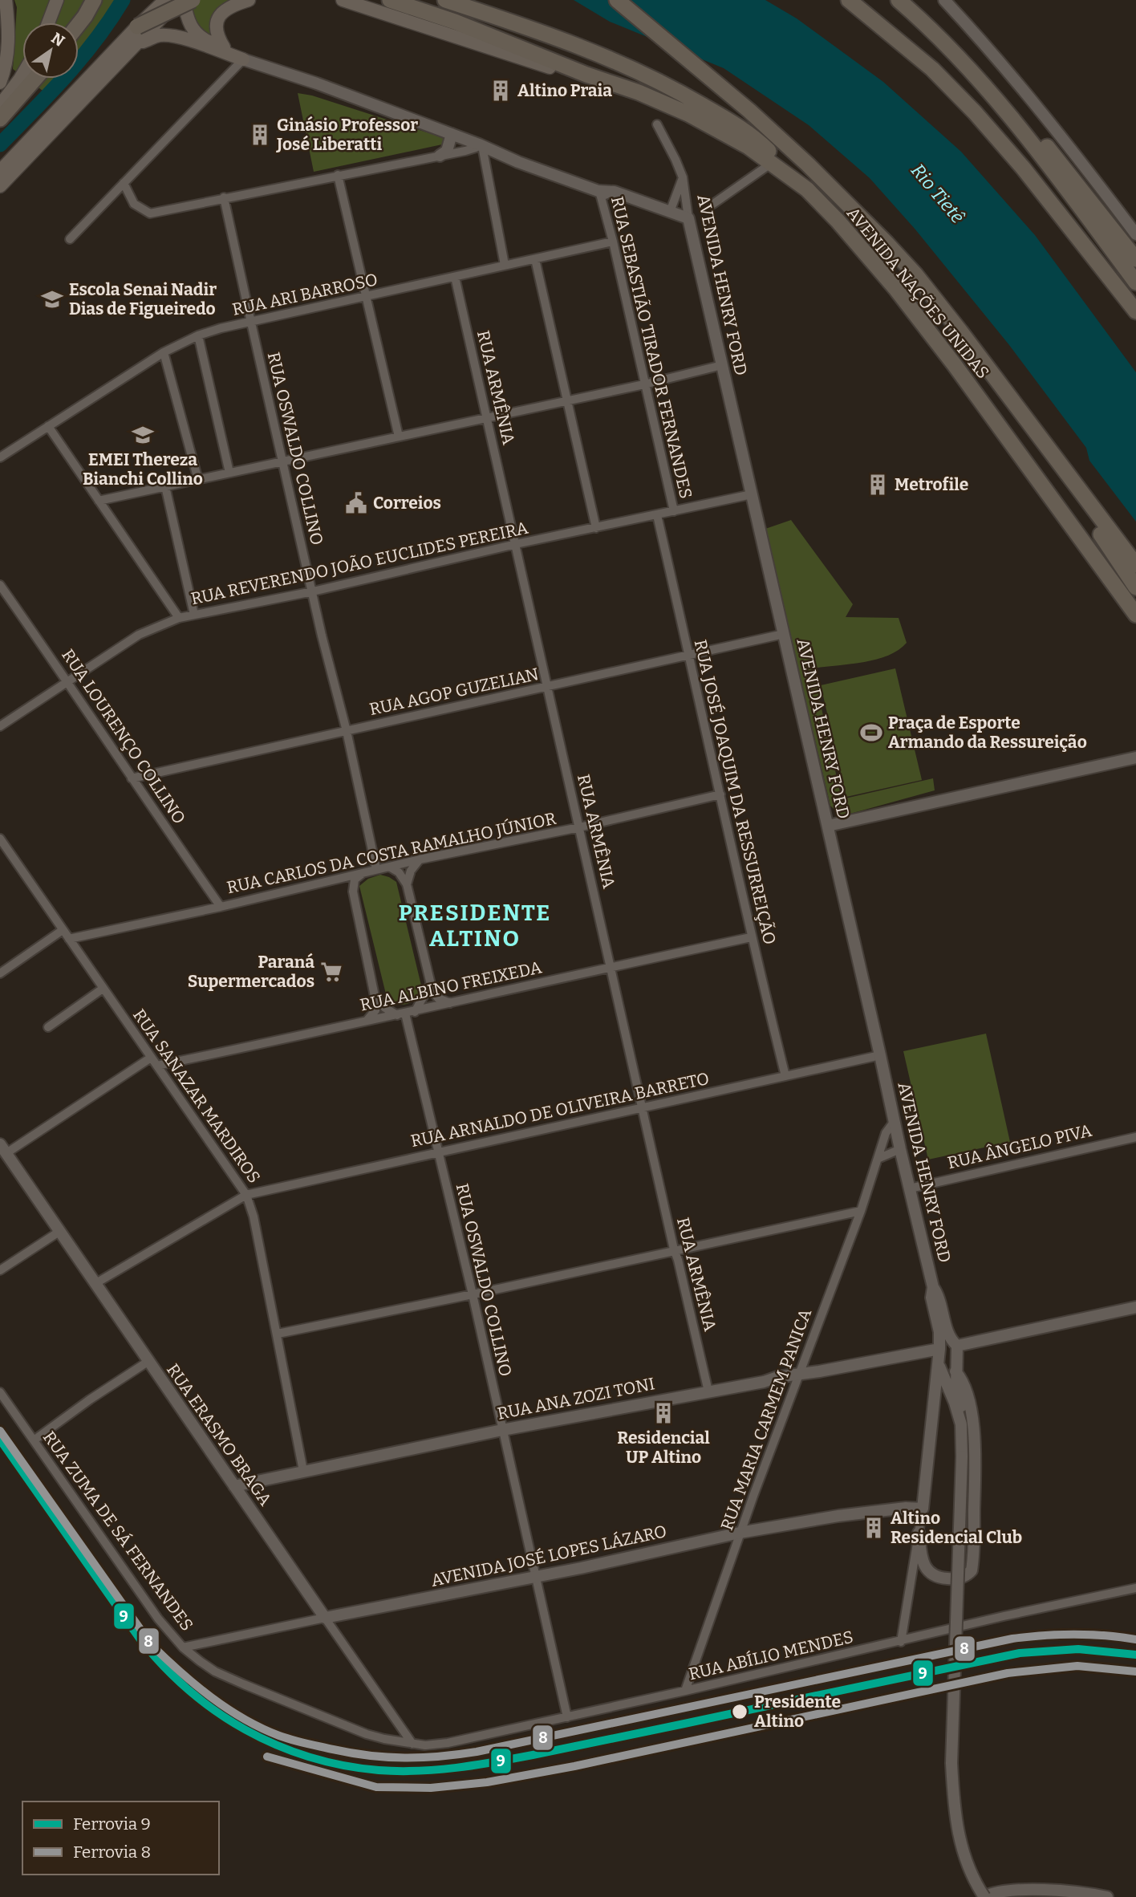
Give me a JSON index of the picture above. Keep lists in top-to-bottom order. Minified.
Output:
{"streets":{"highway":["AVENIDA NAÇÕES UNIDAS"],"main road":["AVENIDA HENRY FORD","RUA ANA ZOZI TONI","RUA ERASMO BRAGA","AVENIDA JOSÉ LOPES LÁZARO"],"street":["RUA ARI BARROSO","RUA SEBASTIÃO TIRADOR FERNANDES","RUA ARMÊNIA","RUA OSWALDO COLLINO","RUA REVERENDO JOÃO EUCLIDES PEREIRA","RUA AGOP GUZELIAN","RUA LOURENÇO COLLINO","RUA JOSÉ JOAQUIM DA RESSURREIÇÃO","RUA CARLOS DA COSTA RAMALHO JÚNIOR","RUA ALBINO FREIXEDA","RUA SANAZAR MARDIROS","RUA ARNALDO DE OLIVEIRA BARRETO","RUA ÂNGELO PIVA","RUA MARIA CARMEM PANICA","RUA ZUMA DE SÁ FERNANDES","RUA ABÍLIO MENDES"]},"crossings":[["AVENIDA HENRY FORD","RUA REVERENDO JOÃO EUCLIDES PEREIRA"],["AVENIDA HENRY FORD","RUA AGOP GUZELIAN"],["AVENIDA HENRY FORD","RUA ARNALDO DE OLIVEIRA BARRETO"],["AVENIDA HENRY FORD","RUA ÂNGELO PIVA"],["AVENIDA HENRY FORD","RUA ANA ZOZI TONI"],["AVENIDA HENRY FORD","RUA MARIA CARMEM PANICA"],["AVENIDA HENRY FORD","AVENIDA JOSÉ LOPES LÁZARO"],["AVENIDA HENRY FORD","RUA ABÍLIO MENDES"],["RUA ARI BARROSO","RUA SEBASTIÃO TIRADOR FERNANDES"],["RUA ARI BARROSO","RUA ARMÊNIA"],["RUA ARI BARROSO","RUA OSWALDO COLLINO"],["RUA SEBASTIÃO TIRADOR FERNANDES","RUA REVERENDO JOÃO EUCLIDES PEREIRA"],["RUA ARMÊNIA","RUA REVERENDO JOÃO EUCLIDES PEREIRA"],["RUA ARMÊNIA","RUA AGOP GUZELIAN"],["RUA ARMÊNIA","RUA CARLOS DA COSTA RAMALHO JÚNIOR"],["RUA ARMÊNIA","RUA ALBINO FREIXEDA"],["RUA ARMÊNIA","RUA ARNALDO DE OLIVEIRA BARRETO"],["RUA ARMÊNIA","RUA ANA ZOZI TONI"],["RUA OSWALDO COLLINO","RUA REVERENDO JOÃO EUCLIDES PEREIRA"],["RUA OSWALDO COLLINO","RUA AGOP GUZELIAN"],["RUA OSWALDO COLLINO","RUA CARLOS DA COSTA RAMALHO JÚNIOR"],["RUA OSWALDO COLLINO","RUA ALBINO FREIXEDA"],["RUA OSWALDO COLLINO","RUA ARNALDO DE OLIVEIRA BARRETO"],["RUA OSWALDO COLLINO","RUA ANA ZOZI TONI"],["RUA OSWALDO COLLINO","AVENIDA JOSÉ LOPES LÁZARO"],["RUA OSWALDO COLLINO","RUA ABÍLIO MENDES"],["RUA REVERENDO JOÃO EUCLIDES PEREIRA","RUA LOURENÇO COLLINO"],["RUA REVERENDO JOÃO EUCLIDES PEREIRA","RUA JOSÉ JOAQUIM DA RESSURREIÇÃO"],["RUA AGOP GUZELIAN","RUA LOURENÇO COLLINO"],["RUA AGOP GUZELIAN","RUA JOSÉ JOAQUIM DA RESSURREIÇÃO"],["RUA LOURENÇO COLLINO","RUA CARLOS DA COSTA RAMALHO JÚNIOR"],["RUA JOSÉ JOAQUIM DA RESSURREIÇÃO","RUA CARLOS DA COSTA RAMALHO JÚNIOR"],["RUA JOSÉ JOAQUIM DA RESSURREIÇÃO","RUA ALBINO FREIXEDA"],["RUA JOSÉ JOAQUIM DA RESSURREIÇÃO","RUA ARNALDO DE OLIVEIRA BARRETO"],["RUA CARLOS DA COSTA RAMALHO JÚNIOR","RUA SANAZAR MARDIROS"],["RUA ALBINO FREIXEDA","RUA SANAZAR MARDIROS"],["RUA SANAZAR MARDIROS","RUA ARNALDO DE OLIVEIRA BARRETO"],["RUA SANAZAR MARDIROS","RUA ANA ZOZI TONI"],["RUA ARNALDO DE OLIVEIRA BARRETO","RUA ERASMO BRAGA"],["RUA ANA ZOZI TONI","RUA MARIA CARMEM PANICA"],["RUA ANA ZOZI TONI","RUA ERASMO BRAGA"],["RUA MARIA CARMEM PANICA","AVENIDA JOSÉ LOPES LÁZARO"],["RUA MARIA CARMEM PANICA","RUA ABÍLIO MENDES"],["RUA ERASMO BRAGA","RUA ZUMA DE SÁ FERNANDES"],["RUA ERASMO BRAGA","AVENIDA JOSÉ LOPES LÁZARO"],["RUA ERASMO BRAGA","RUA ABÍLIO MENDES"],["RUA ZUMA DE SÁ FERNANDES","AVENIDA JOSÉ LOPES LÁZARO"],["RUA ZUMA DE SÁ FERNANDES","RUA ABÍLIO MENDES"]],"districts":["PRESIDENTE ALTINO"],"water":["Rio Tietê"],"places":{"building":["Altino Praia","Ginásio Professor José Liberatti","Metrofile","Residencial UP Altino","Altino Residencial Club"],"school or university":["Escola Senai Nadir Dias de Figueiredo","EMEI Thereza Bianchi Collino"],"public building":["Correios"],"sports":["Praça de Esporte Armando da Ressureição"],"supermarket":["Paraná Supermercados"],"other":["Presidente Altino"]},"lines":["rail line 8","rail line 9"],"legend":["Ferrovia 9","Ferrovia 8"],"north":"top right"}
